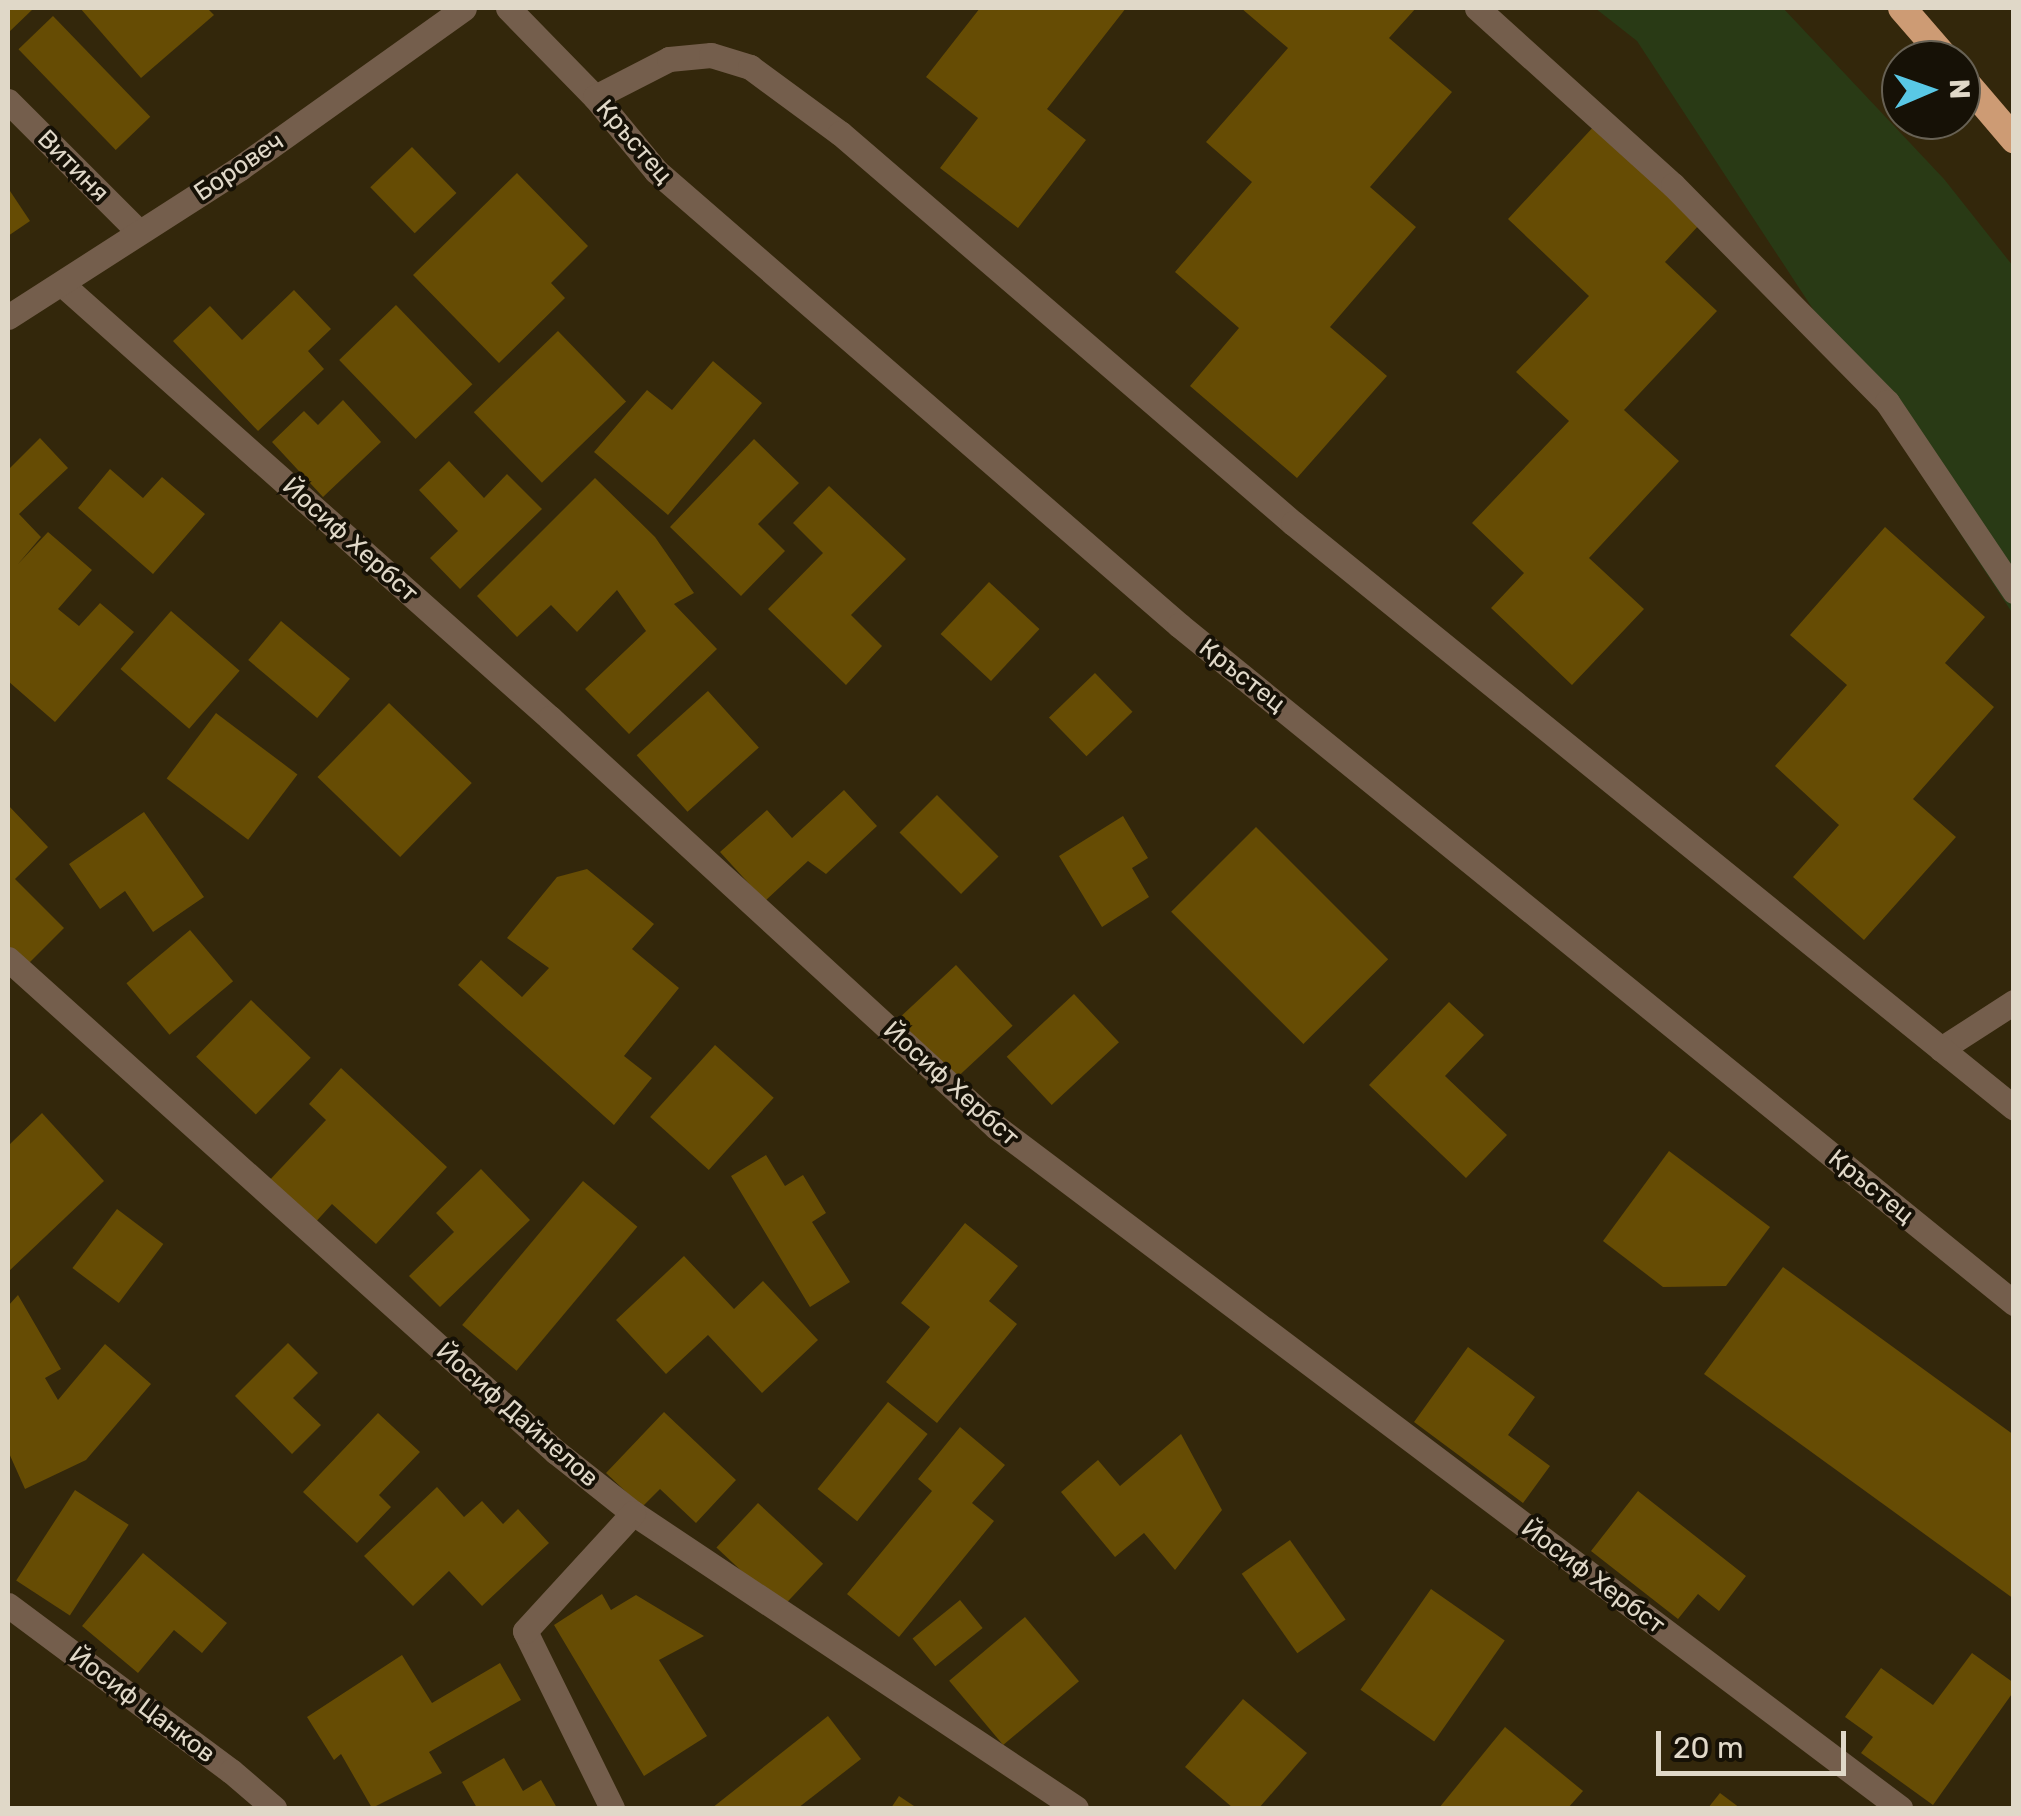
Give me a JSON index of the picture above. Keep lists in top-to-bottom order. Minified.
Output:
{"streets":{"street":["Кръстец","Витиня","Боровеч","Йосиф Хербст","Йосиф Дайнелов","Йосиф Цанков"]},"crossings":[["Витиня","Боровеч"],["Боровеч","Йосиф Хербст"]],"scale_bar":"20 m","north":"right"}
